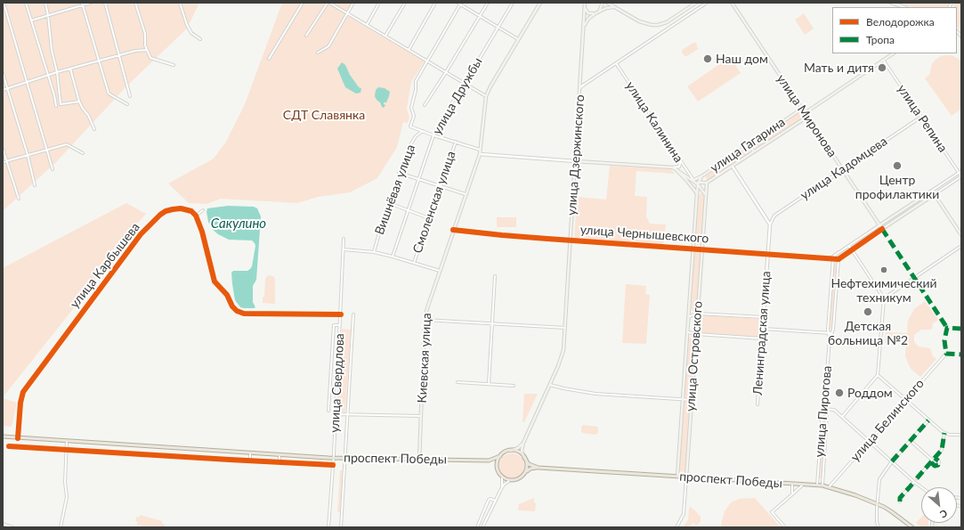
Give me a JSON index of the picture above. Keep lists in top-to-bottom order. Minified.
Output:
{"streets":{"main road":["улица Миронова","улица Гагарина","улица Дзержинского","улица Островского","Киевская улица","проспект Победы"],"street":["улица Дружбы","улица Репина","улица Калинина","улица Кадомцева","Вишнёвая улица","Смоленская улица","улица Чернышевского","улица Карбышева","Ленинградская улица","улица Свердлова","улица Пирогова","улица Белинского"]},"crossings":[["улица Миронова","улица Гагарина"],["улица Миронова","улица Кадомцева"],["улица Репина","улица Кадомцева"],["улица Калинина","улица Гагарина"],["улица Гагарина","улица Островского"],["улица Дзержинского","улица Чернышевского"],["улица Дзержинского","проспект Победы"],["улица Кадомцева","Ленинградская улица"],["улица Чернышевского","Ленинградская улица"],["улица Чернышевского","улица Островского"],["улица Чернышевского","Киевская улица"],["улица Чернышевского","улица Пирогова"],["улица Карбышева","проспект Победы"],["улица Островского","проспект Победы"],["Киевская улица","проспект Победы"],["улица Свердлова","проспект Победы"],["улица Пирогова","проспект Победы"],["улица Белинского","проспект Победы"]],"water":["Сакулино"],"parks":["СДТ Славянка"],"places":["Наш дом","Мать и дитя","Центр профилактики","Нефтехимический техникум","Детская больница №2","Роддом"],"legend":["Велодорожка","Тропа"],"north":"bottom right"}
